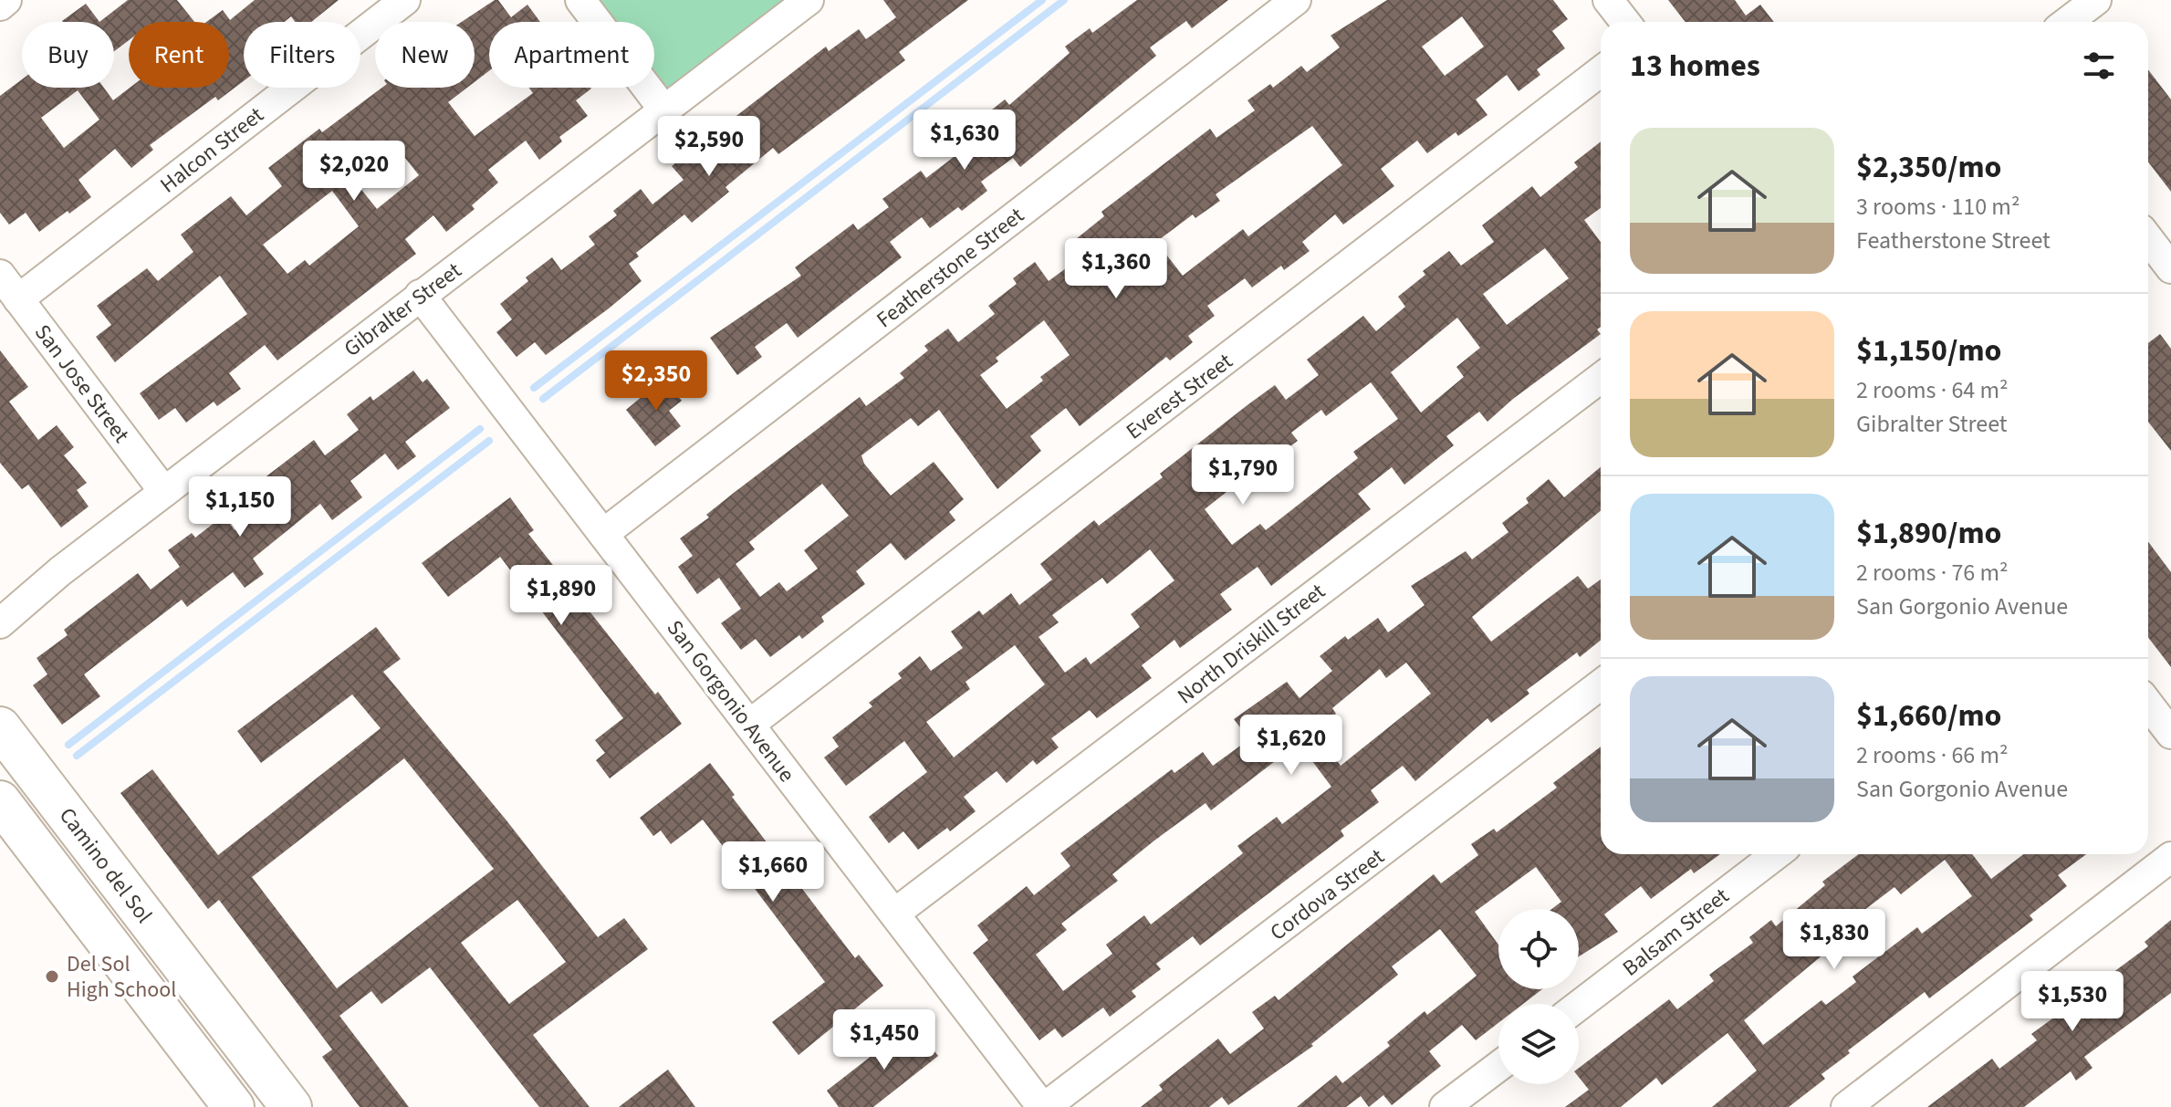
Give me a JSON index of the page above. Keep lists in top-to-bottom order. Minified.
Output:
{"streets":{"street":["Halcon Street","Featherstone Street","Gibralter Street","San Jose Street","Everest Street","North Driskill Street","San Gorgonio Avenue","Camino del Sol","Cordova Street","Balsam Street"]},"crossings":[["Halcon Street","San Jose Street"],["Featherstone Street","San Gorgonio Avenue"],["Gibralter Street","San Jose Street"],["Gibralter Street","San Gorgonio Avenue"],["Everest Street","San Gorgonio Avenue"],["North Driskill Street","San Gorgonio Avenue"],["San Gorgonio Avenue","Cordova Street"]],"places":["Del Sol High School"],"page":{"chip":["Buy","Rent","Filters","New","Apartment"],"heading":"13 homes","price":["$1,630","$2,590","$2,020","$1,360","$2,350","$1,790","$1,150","$1,890","$1,620","$1,660","$1,830","$1,530","$1,450"],"list":[{"name":"$2,350/mo","note":"3 rooms · 110 m² · Featherstone Street"},{"name":"$1,150/mo","note":"2 rooms · 64 m² · Gibralter Street"},{"name":"$1,890/mo","note":"2 rooms · 76 m² · San Gorgonio Avenue"},{"name":"$1,660/mo","note":"2 rooms · 66 m² · San Gorgonio Avenue"}]}}
